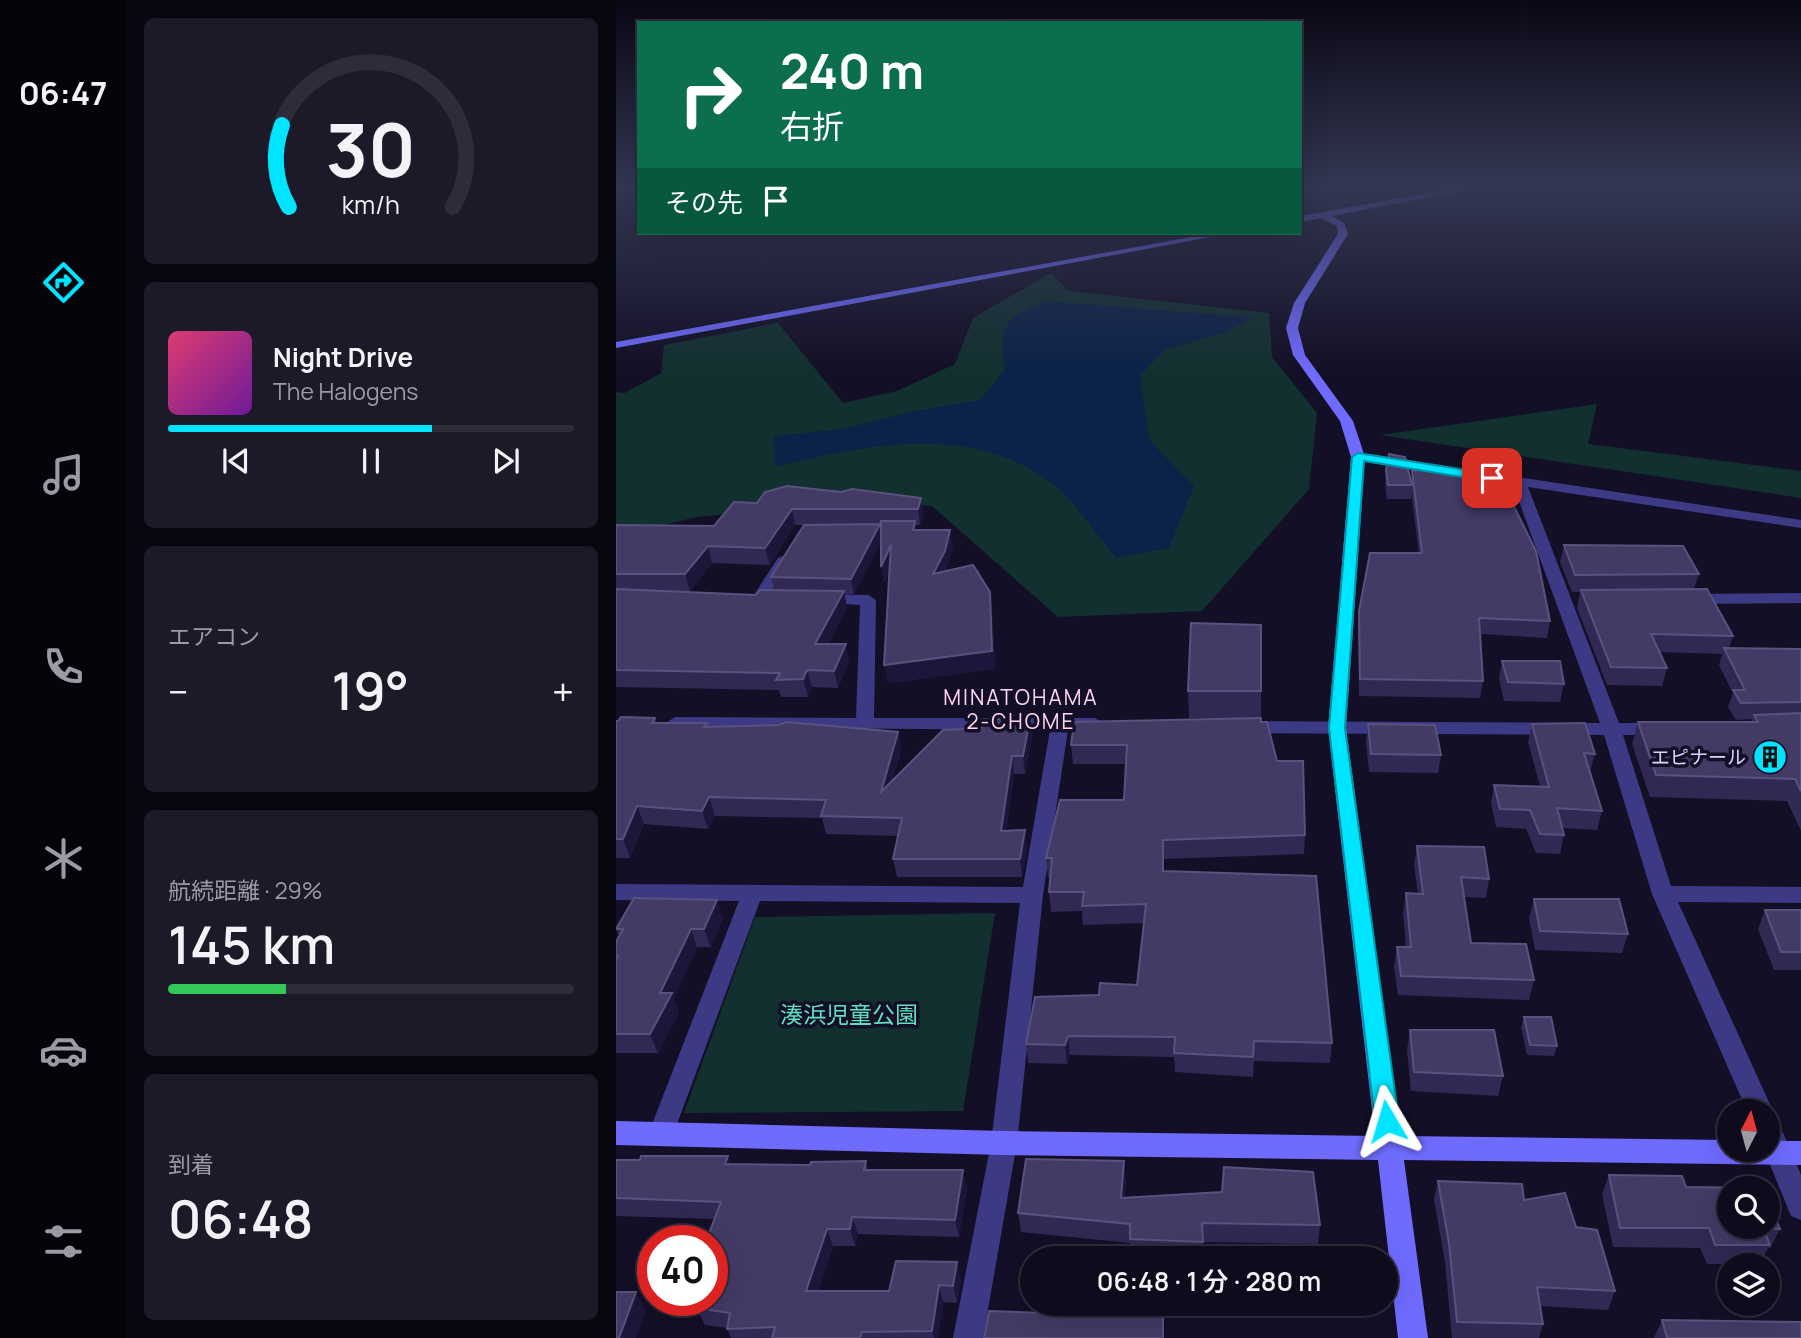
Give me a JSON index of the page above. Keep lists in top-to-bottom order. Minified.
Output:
{"districts":["MINATOHAMA 2-CHOME"],"parks":["湊浜児童公園"],"places":{"building":["エピナール"]},"north":"top","page":{"tabs":"06:47","turn":["240 m","右折"],"then":"その先","song":["Night Drive","The Halogens"],"tile":["エアコン",["航続距離 · 29%","145 km"],["到着","06:48"]],"heat":["−","19°","+"],"limit":"40","trip":"06:48 · 1 分 · 280 m","gauge":["30","km/h"]}}
